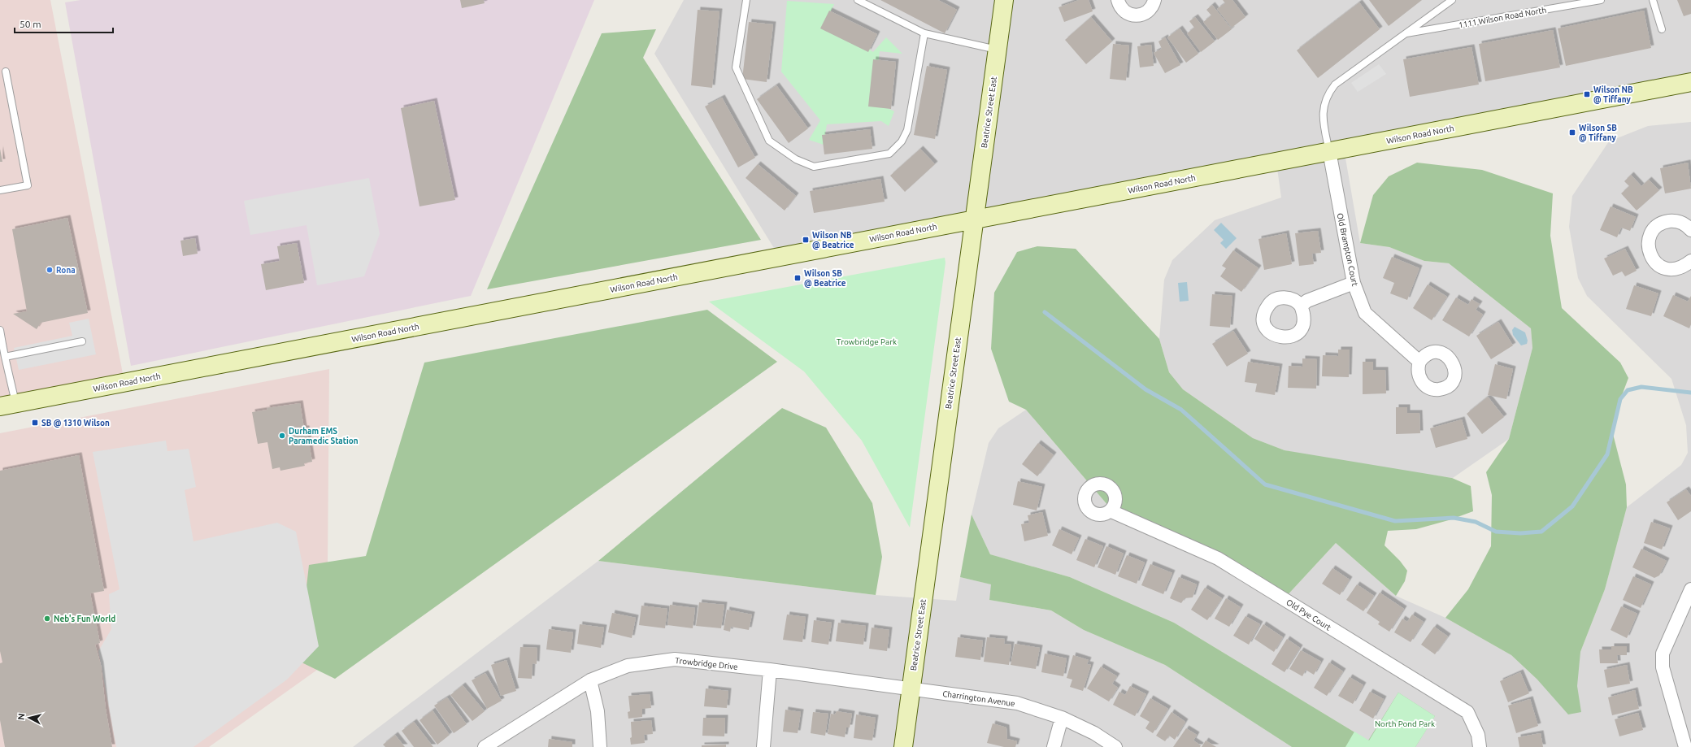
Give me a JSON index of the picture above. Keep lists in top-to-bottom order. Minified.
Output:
{"streets":{"main road":["Beatrice Street East","Wilson Road North"],"street":["Old Brampton Court","Old Pye Court","Trowbridge Drive","Charrington Avenue"],"lane":["1111 Wilson Road North"]},"crossings":[["1111 Wilson Road North","Wilson Road North"],["1111 Wilson Road North","Old Brampton Court"],["Beatrice Street East","Wilson Road North"],["Beatrice Street East","Trowbridge Drive"],["Beatrice Street East","Charrington Avenue"],["Wilson Road North","Old Brampton Court"],["Trowbridge Drive","Charrington Avenue"]],"parks":["Trowbridge Park","North Pond Park"],"places":{"transit":["Wilson NB @ Tiffany","Wilson SB @ Tiffany","Wilson NB @ Beatrice","Wilson SB @ Beatrice","SB @ 1310 Wilson"],"other":["Rona","Durham EMS Paramedic Station","Neb's Fun World"]},"scale_bar":"50 m","north":"left"}
